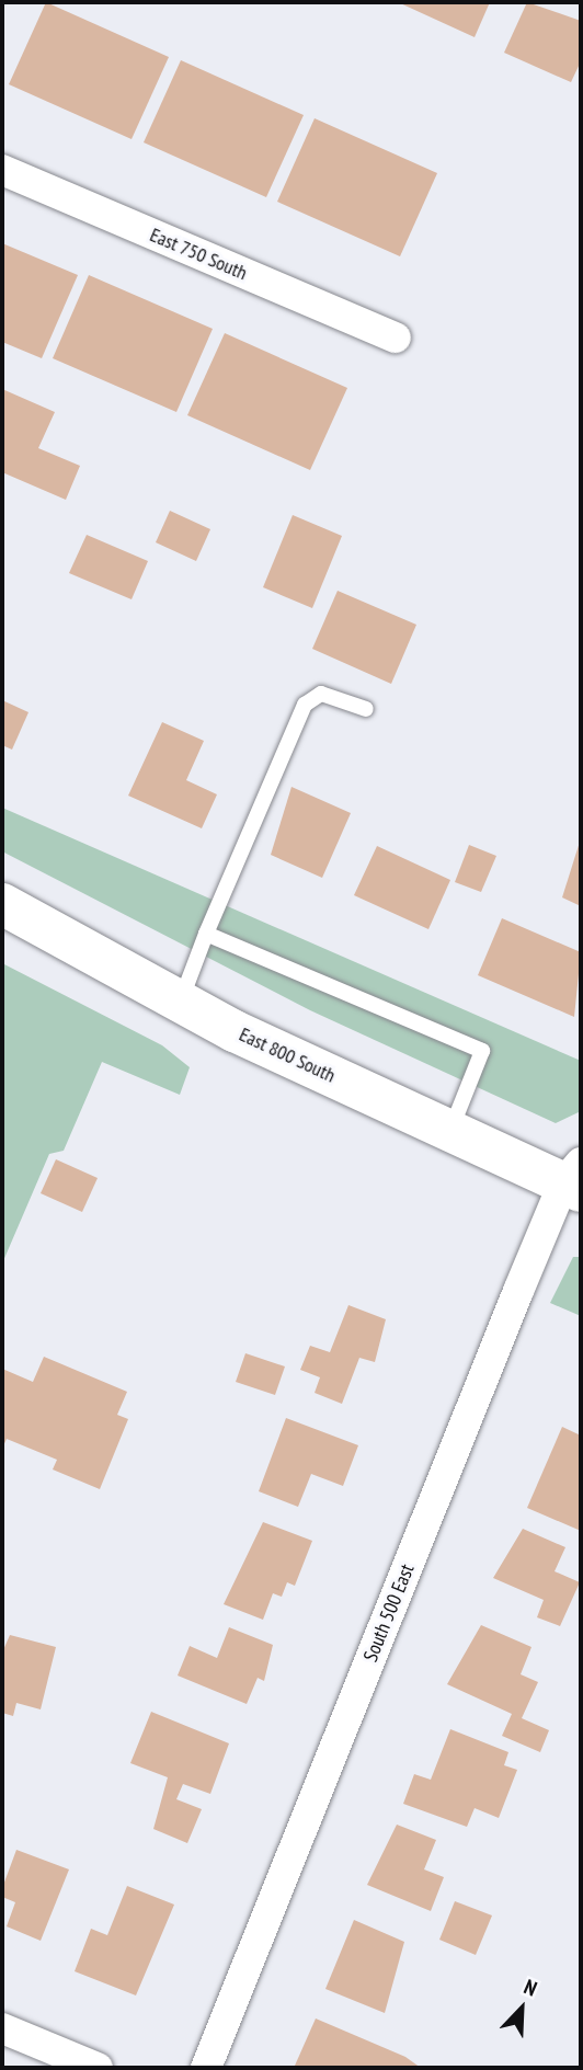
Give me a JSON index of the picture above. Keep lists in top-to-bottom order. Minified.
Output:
{"streets":{"main road":["East 800 South"],"street":["East 750 South","South 500 East"]},"crossings":[["East 800 South","South 500 East"]],"north":"top right"}
